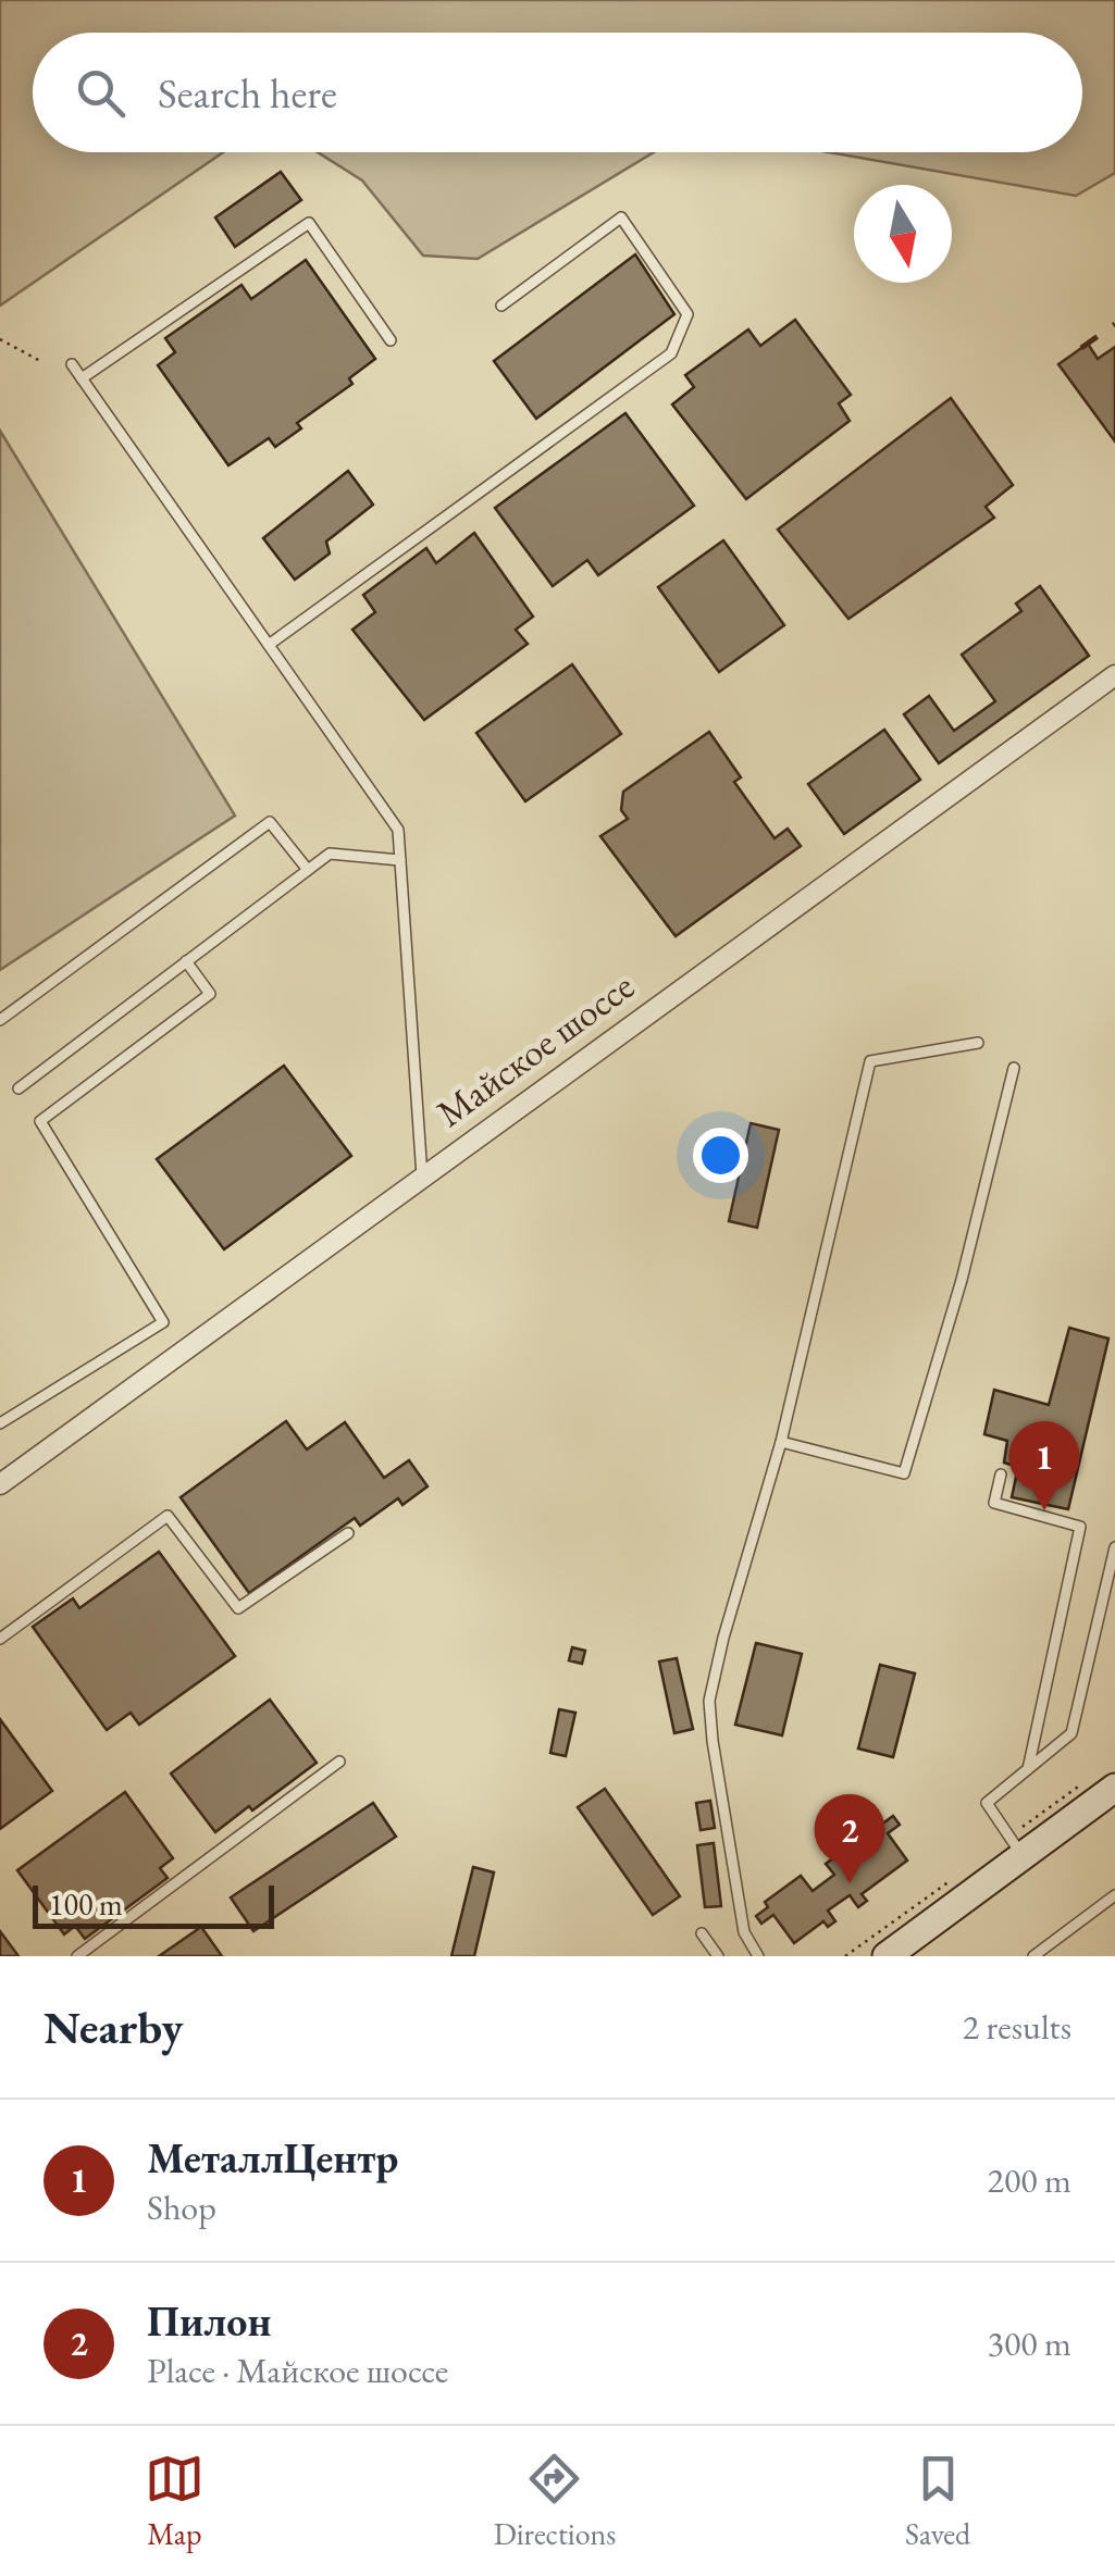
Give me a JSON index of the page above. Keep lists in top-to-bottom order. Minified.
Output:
{"streets":{"street":["Майское шоссе"]},"scale_bar":"100 m","north":"bottom","page":{"search":"Search here","pins":["1","2"],"scale":"100 m","heading":["Nearby","2 results"],"list":[{"mark":"1","name":"МеталлЦентр","note":"Shop","value":"200 m"},{"mark":"2","name":"Пилон","note":"Place · Майское шоссе","value":"300 m"}],"nav":["Map","Directions","Saved"]}}
